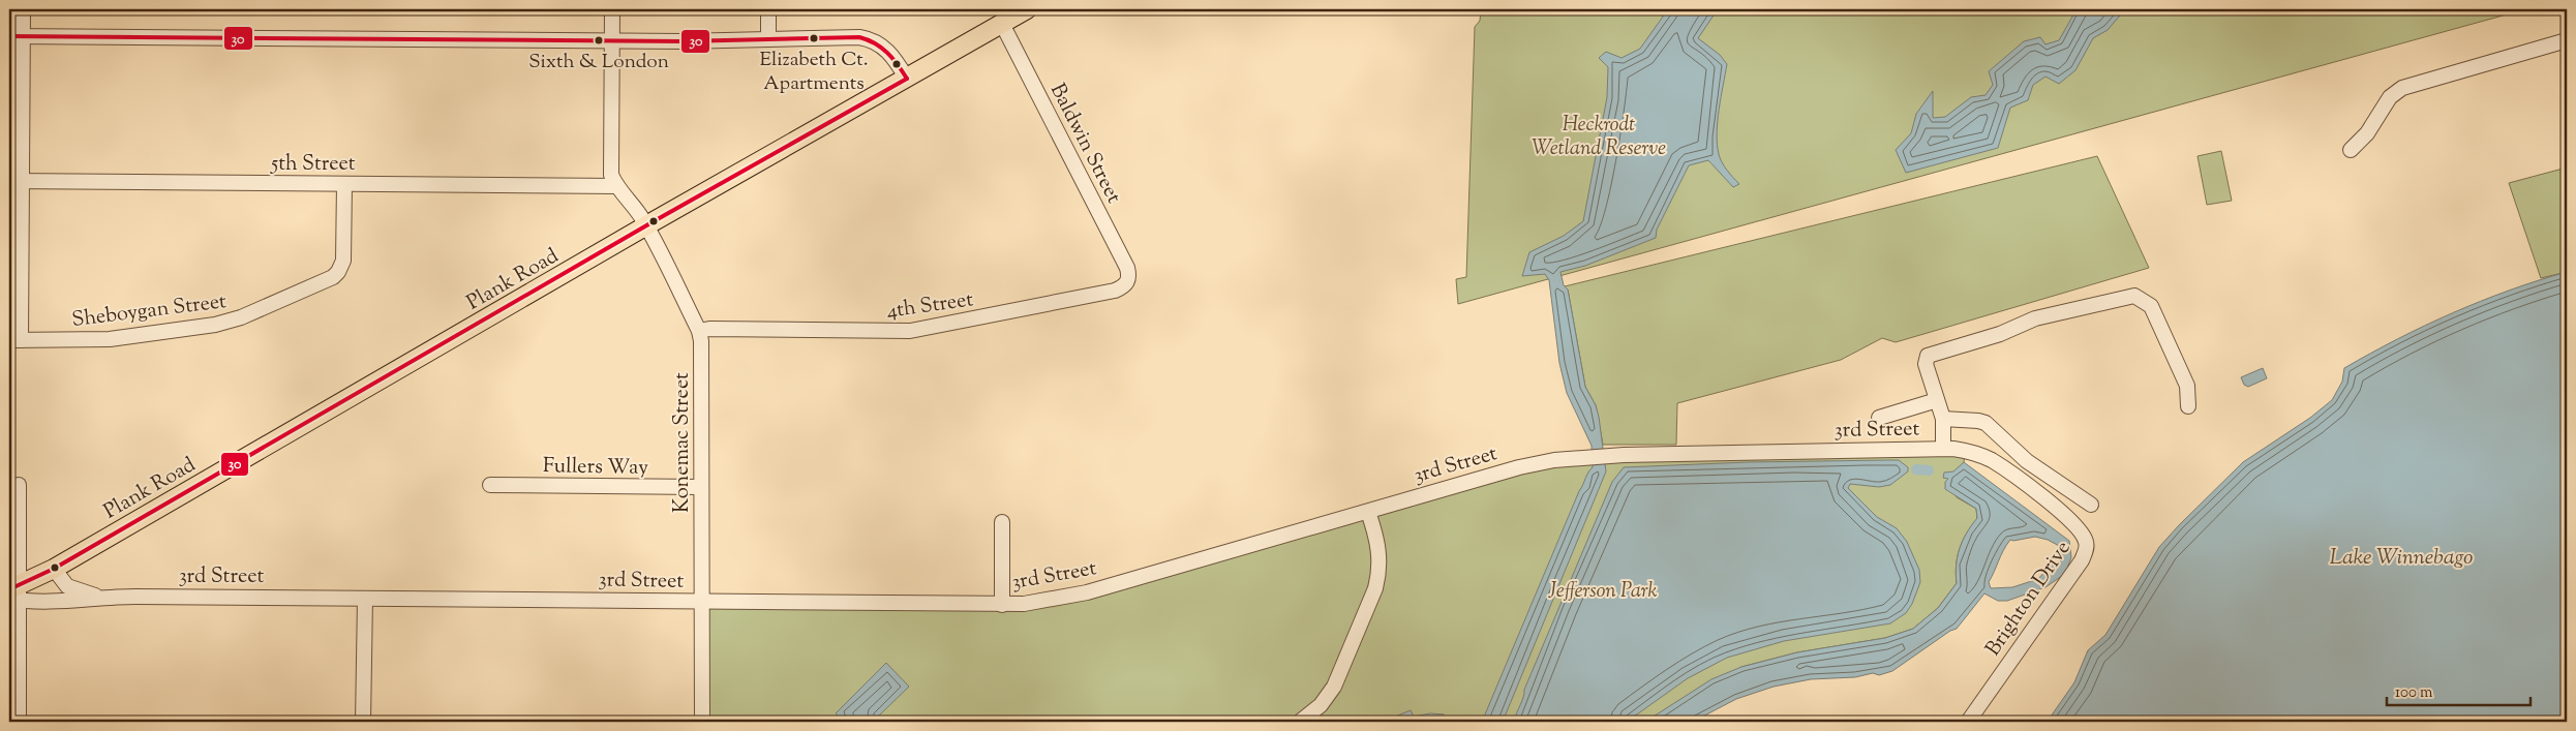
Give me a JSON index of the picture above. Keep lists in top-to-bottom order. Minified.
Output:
{"streets":{"main road":["Plank Road"],"street":["Baldwin Street","5th Street","4th Street","Sheboygan Street","3rd Street","Konemac Street","Fullers Way","Brighton Drive"]},"crossings":[["Baldwin Street","Plank Road"],["Baldwin Street","4th Street"],["5th Street","Sheboygan Street"],["5th Street","Konemac Street"],["Plank Road","3rd Street"],["Plank Road","Konemac Street"],["4th Street","Konemac Street"],["3rd Street","Konemac Street"],["3rd Street","Brighton Drive"],["Konemac Street","Fullers Way"]],"water":["Lake Winnebago"],"parks":["Heckrodt Wetland Reserve","Jefferson Park"],"places":["Elizabeth Ct. Apartments","Sixth & London"],"lines":["transit line 30"],"scale_bar":"100 m"}
